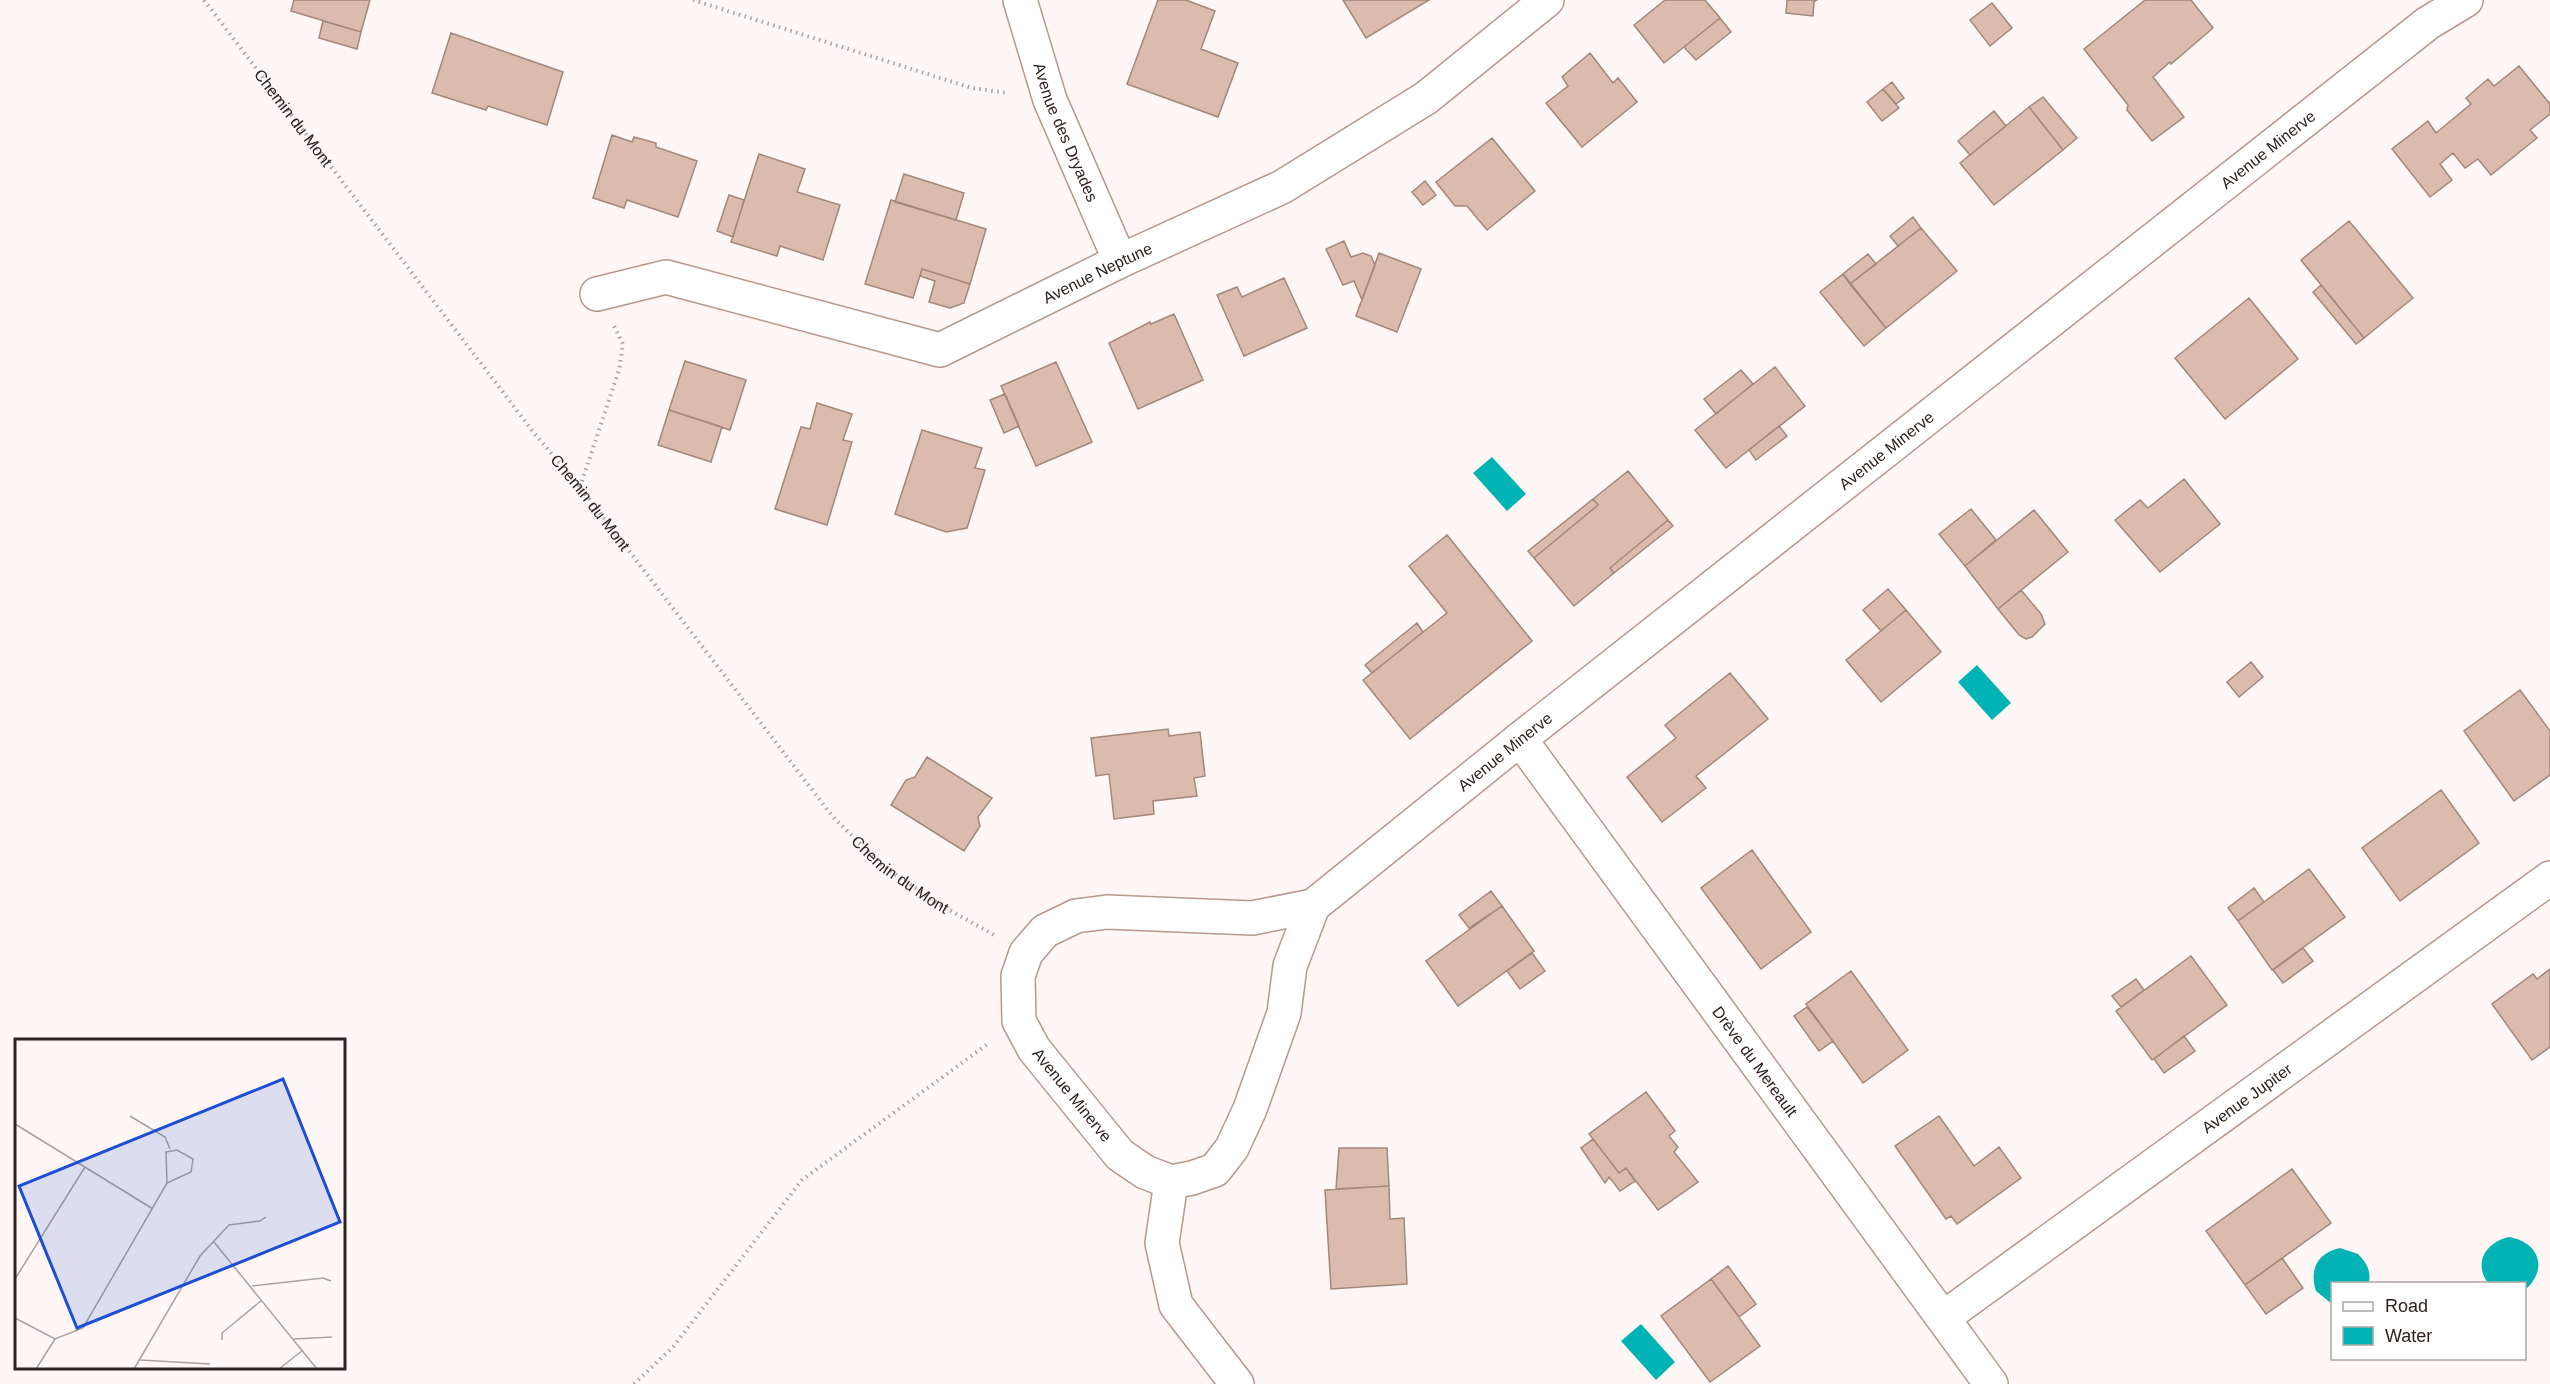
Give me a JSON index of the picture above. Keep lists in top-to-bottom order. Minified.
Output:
{"streets":{"street":["Avenue des Dryades","Avenue Minerve","Avenue Neptune","Drève du Mereault","Avenue Jupiter"],"path":["Chemin du Mont"]},"crossings":[["Chemin du Mont","Avenue Minerve"],["Avenue des Dryades","Avenue Neptune"],["Avenue Minerve","Drève du Mereault"],["Drève du Mereault","Avenue Jupiter"]],"legend":["Road","Water"]}
